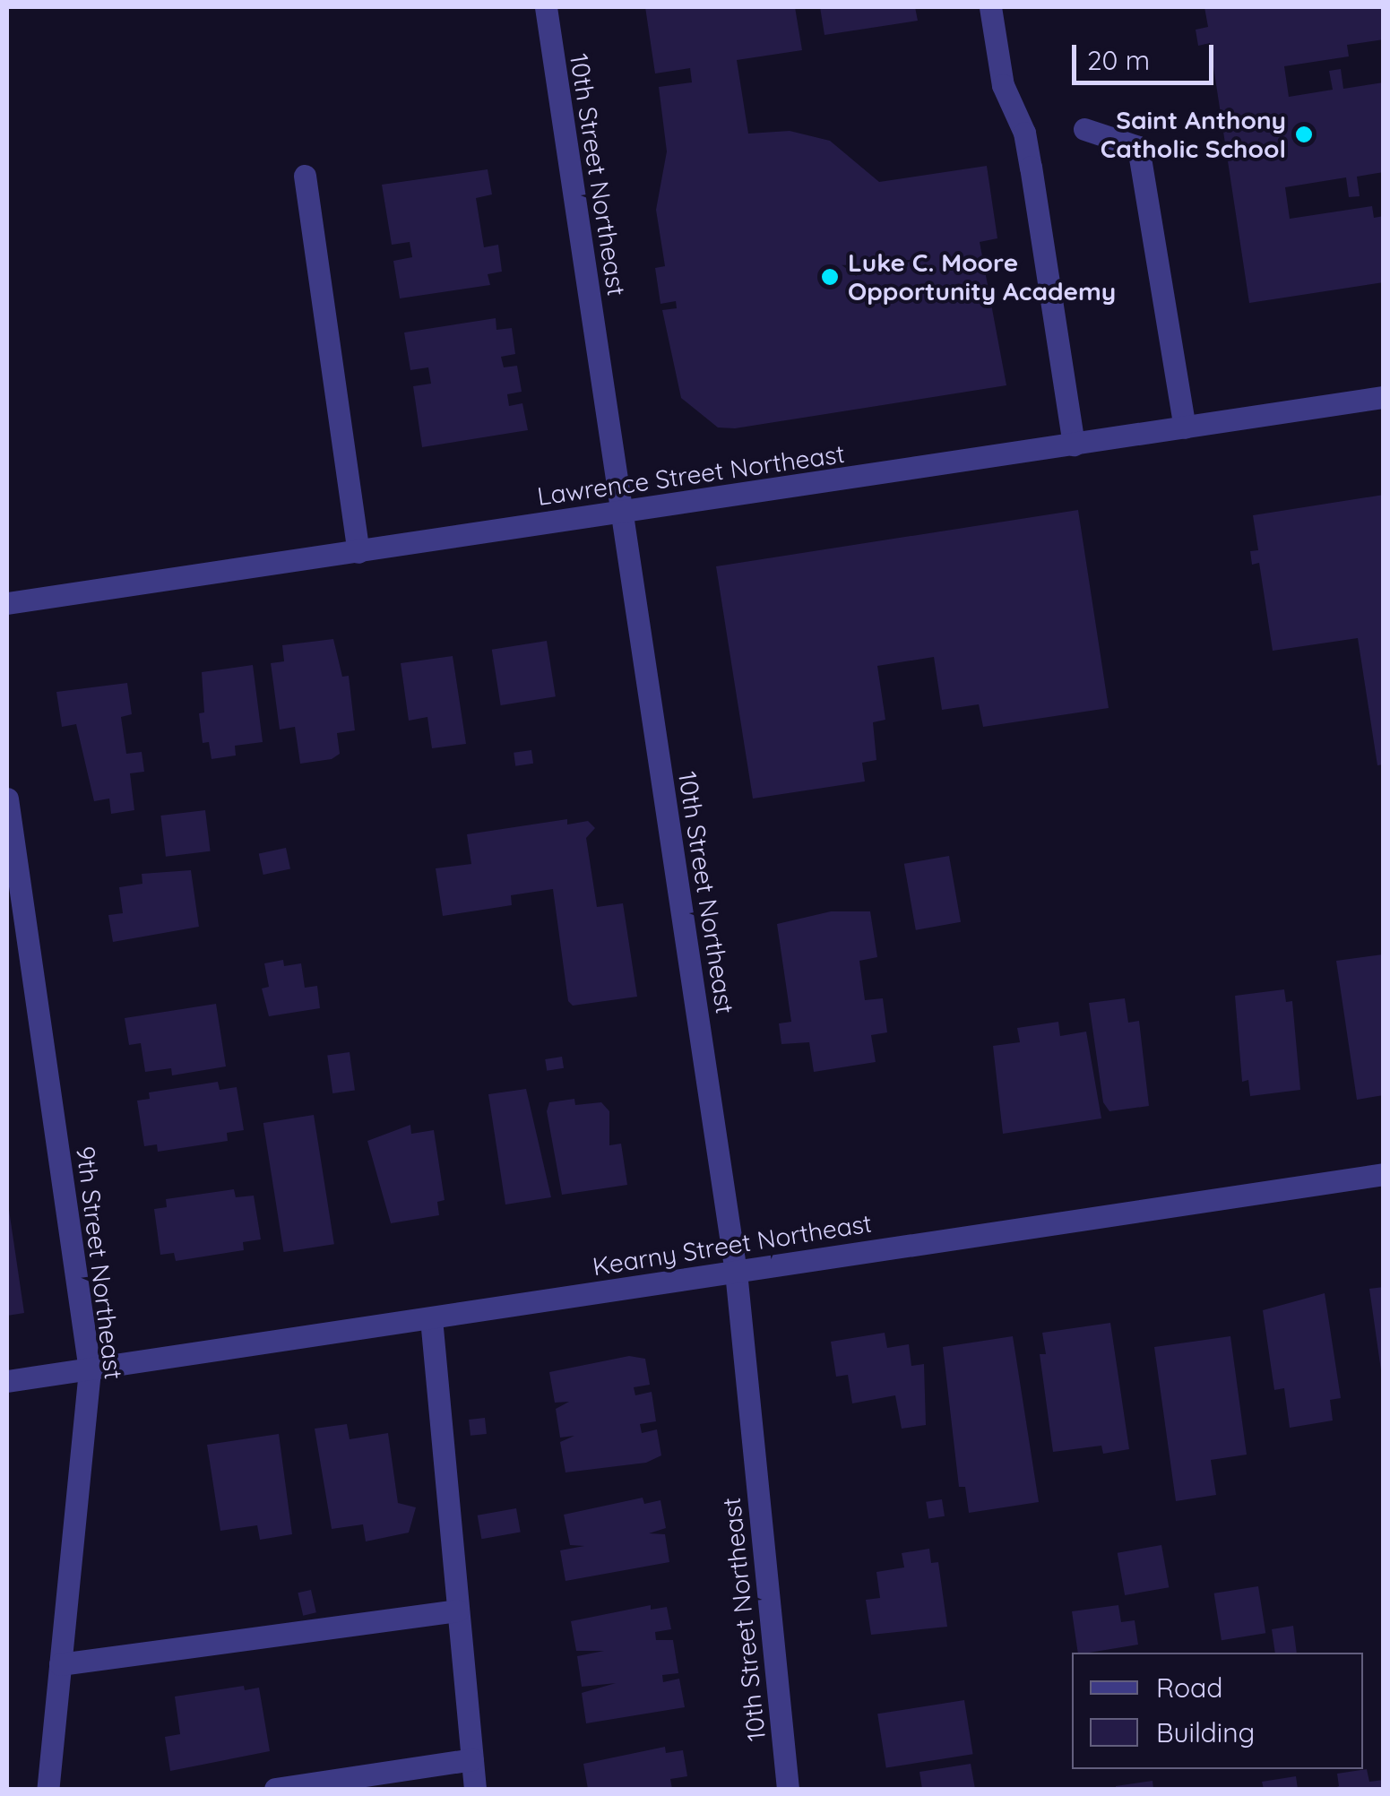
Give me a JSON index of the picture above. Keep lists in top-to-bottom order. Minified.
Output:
{"streets":{"street":["10th Street Northeast","Lawrence Street Northeast","Kearny Street Northeast","9th Street Northeast"]},"crossings":[["10th Street Northeast","Lawrence Street Northeast"],["10th Street Northeast","Kearny Street Northeast"],["Kearny Street Northeast","9th Street Northeast"]],"places":["Saint Anthony Catholic School","Luke C. Moore Opportunity Academy"],"legend":["Road","Building"],"scale_bar":"20 m"}
